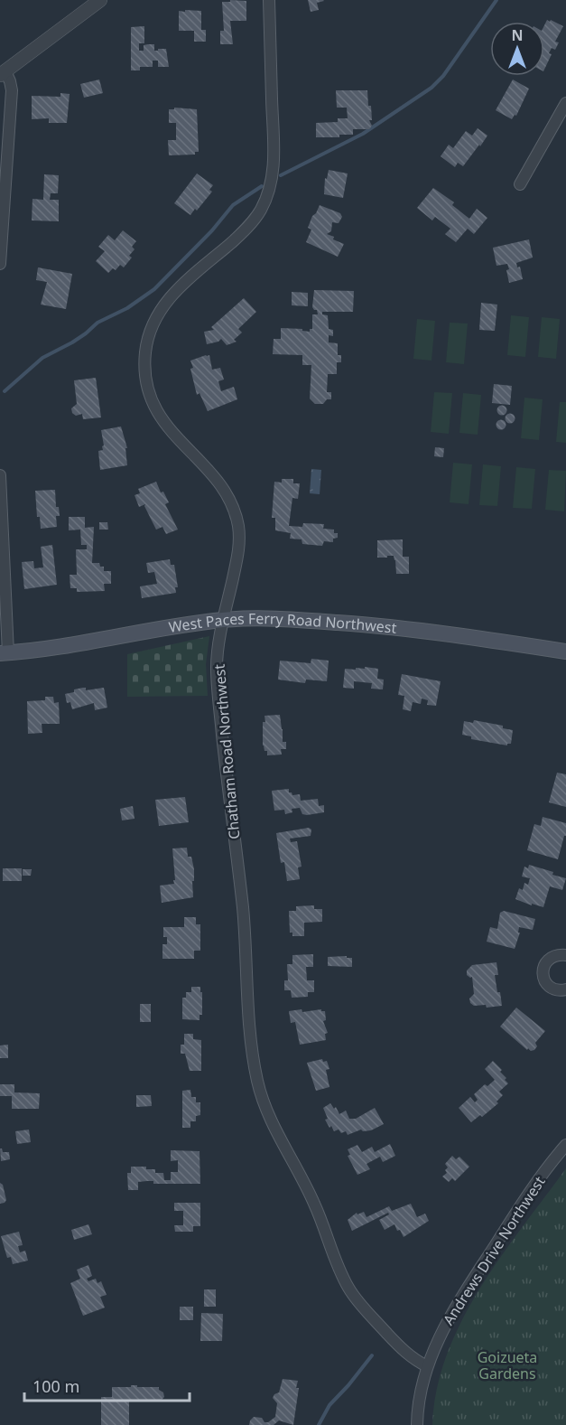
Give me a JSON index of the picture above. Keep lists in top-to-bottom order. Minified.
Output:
{"streets":{"main road":["West Paces Ferry Road Northwest"],"street":["Chatham Road Northwest","Andrews Drive Northwest"]},"crossings":[["West Paces Ferry Road Northwest","Chatham Road Northwest"],["Chatham Road Northwest","Andrews Drive Northwest"]],"parks":["Goizueta Gardens"],"scale_bar":"100 m","north":"top"}
